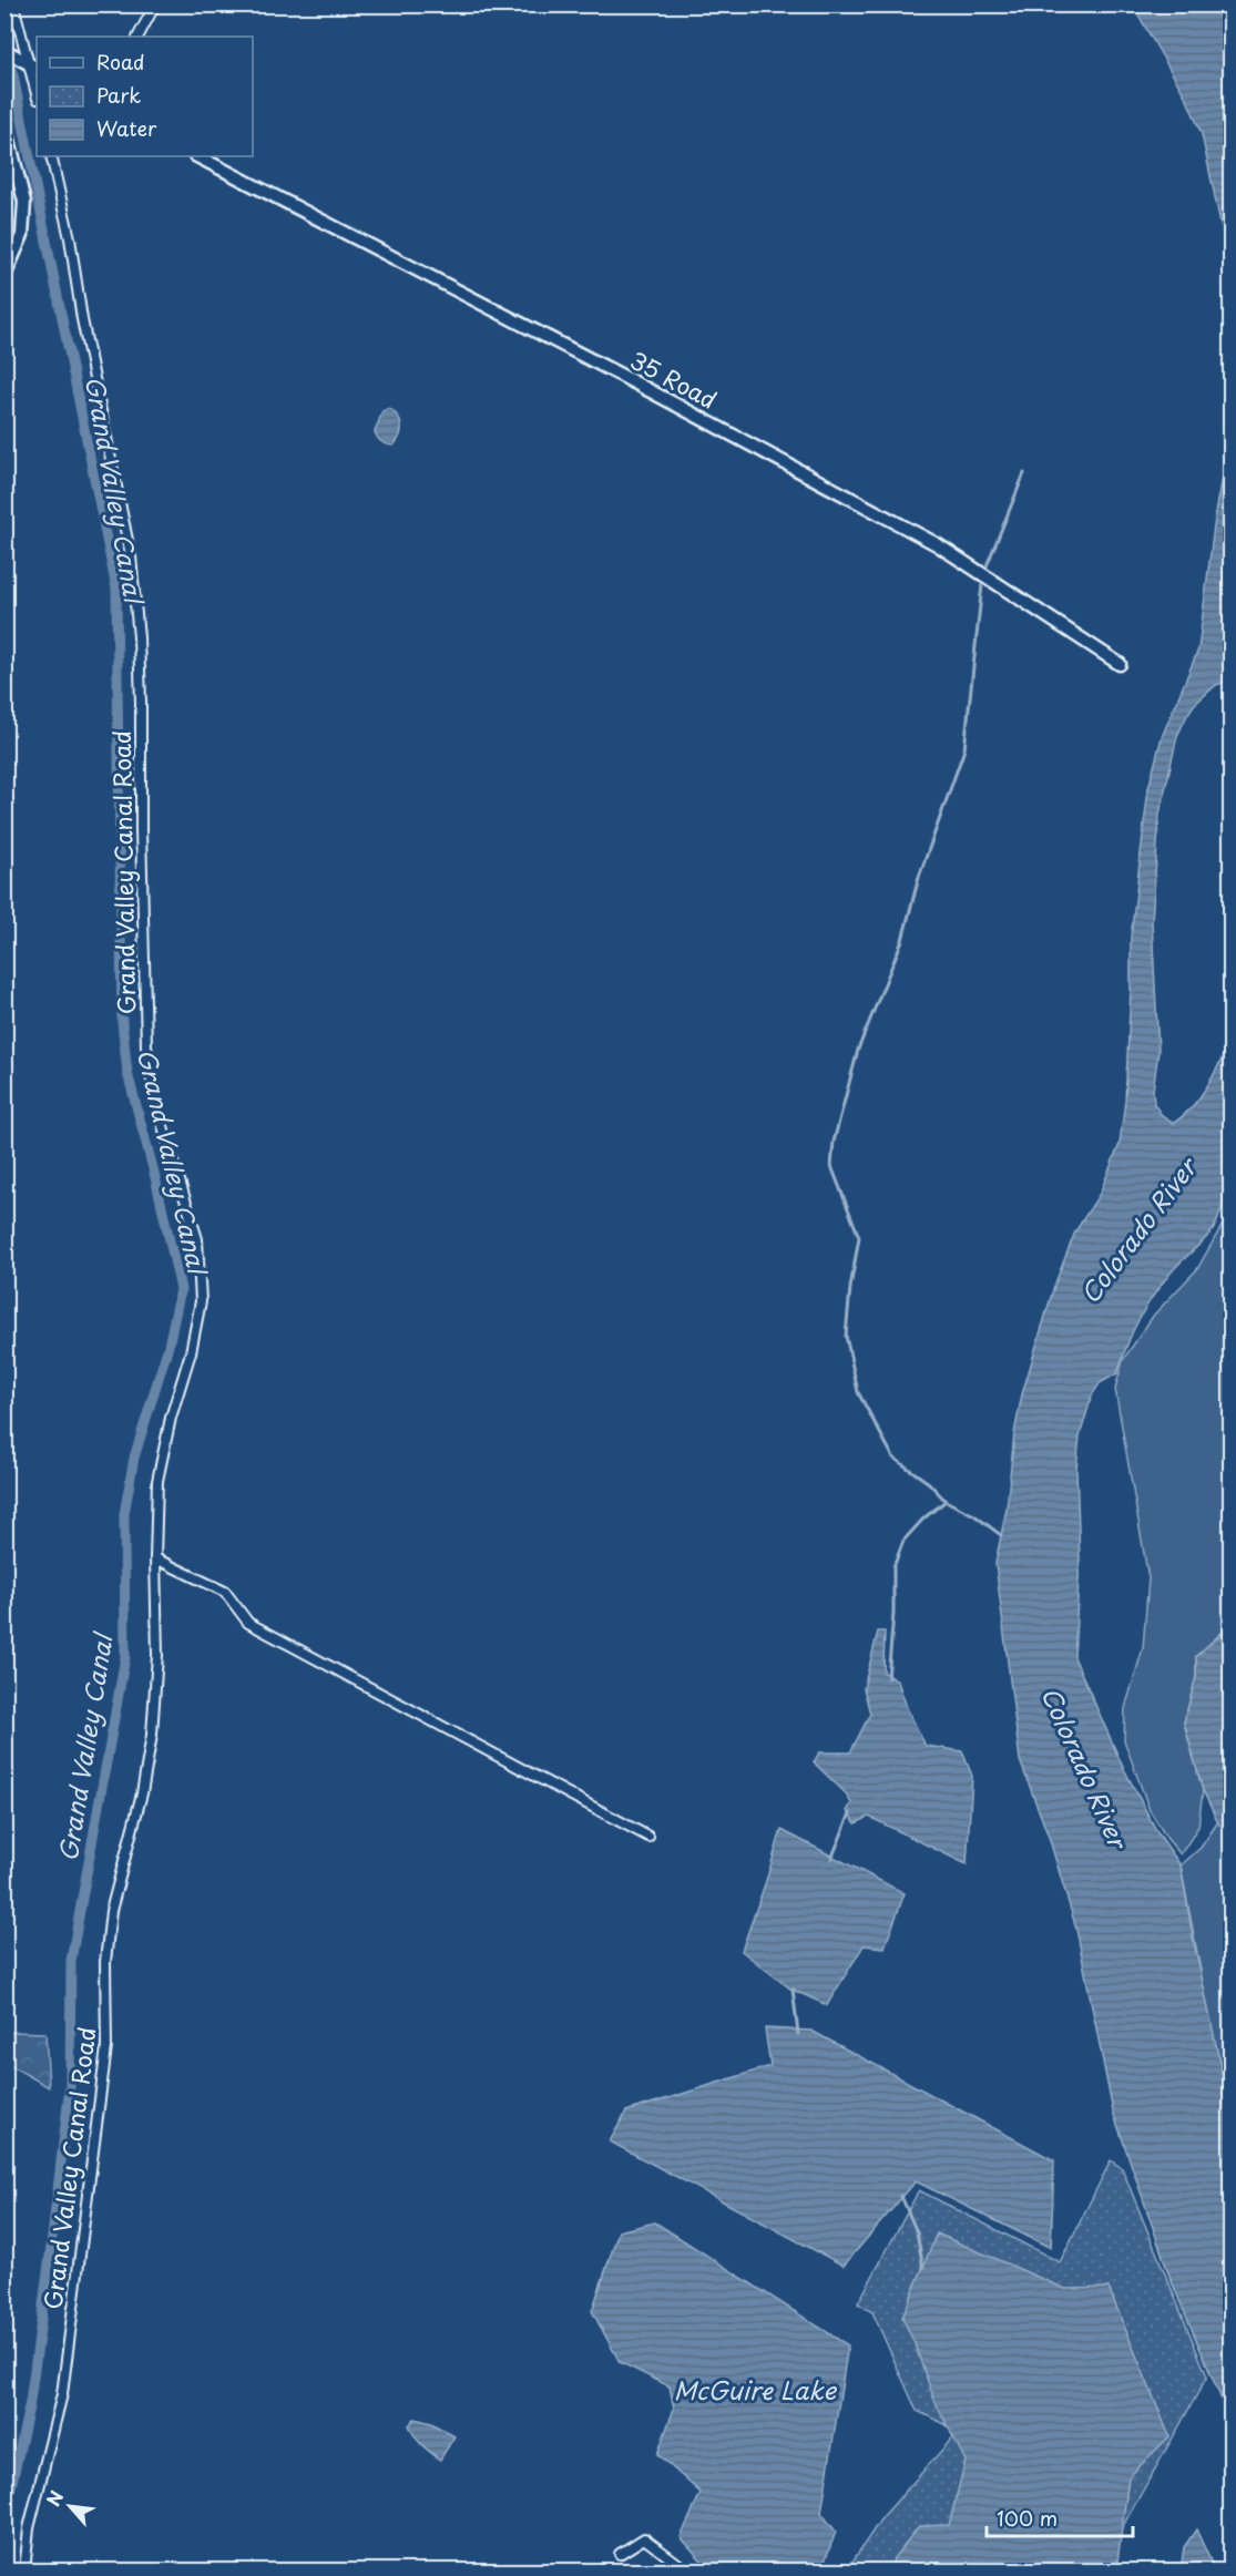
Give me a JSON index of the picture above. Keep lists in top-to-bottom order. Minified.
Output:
{"streets":{"street":["35 Road","Grand Valley Canal Road"]},"water":["Grand Valley Canal","Colorado River","McGuire Lake"],"legend":["Road","Park","Water"],"scale_bar":"100 m","north":"top left"}
